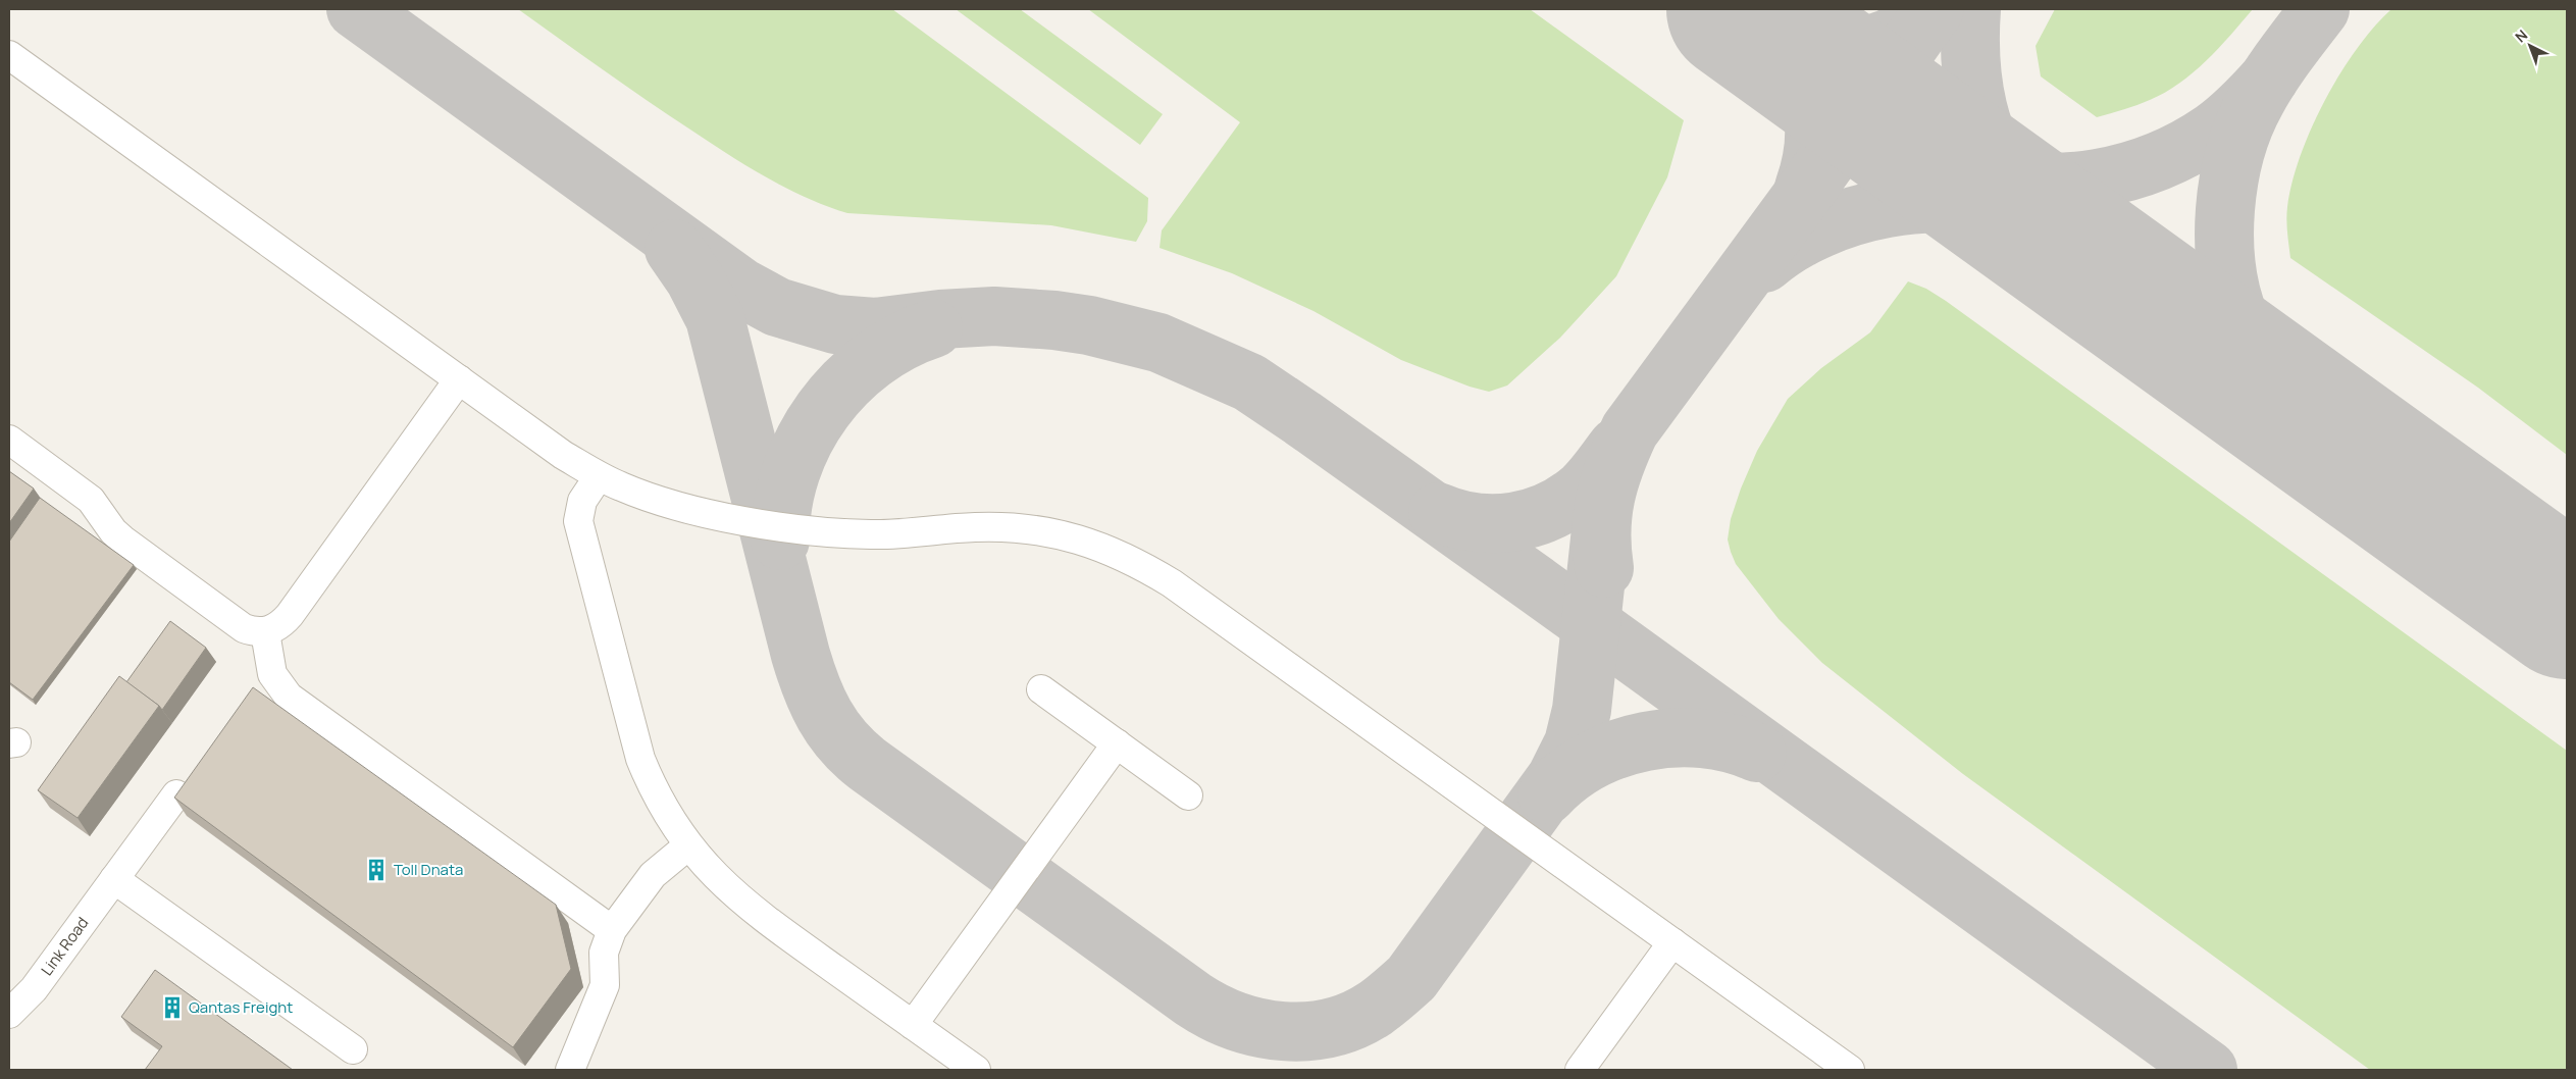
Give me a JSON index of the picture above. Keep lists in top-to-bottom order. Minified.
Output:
{"streets":{"street":["Link Road"]},"places":{"building":["Toll Dnata","Qantas Freight"]},"north":"top left"}
